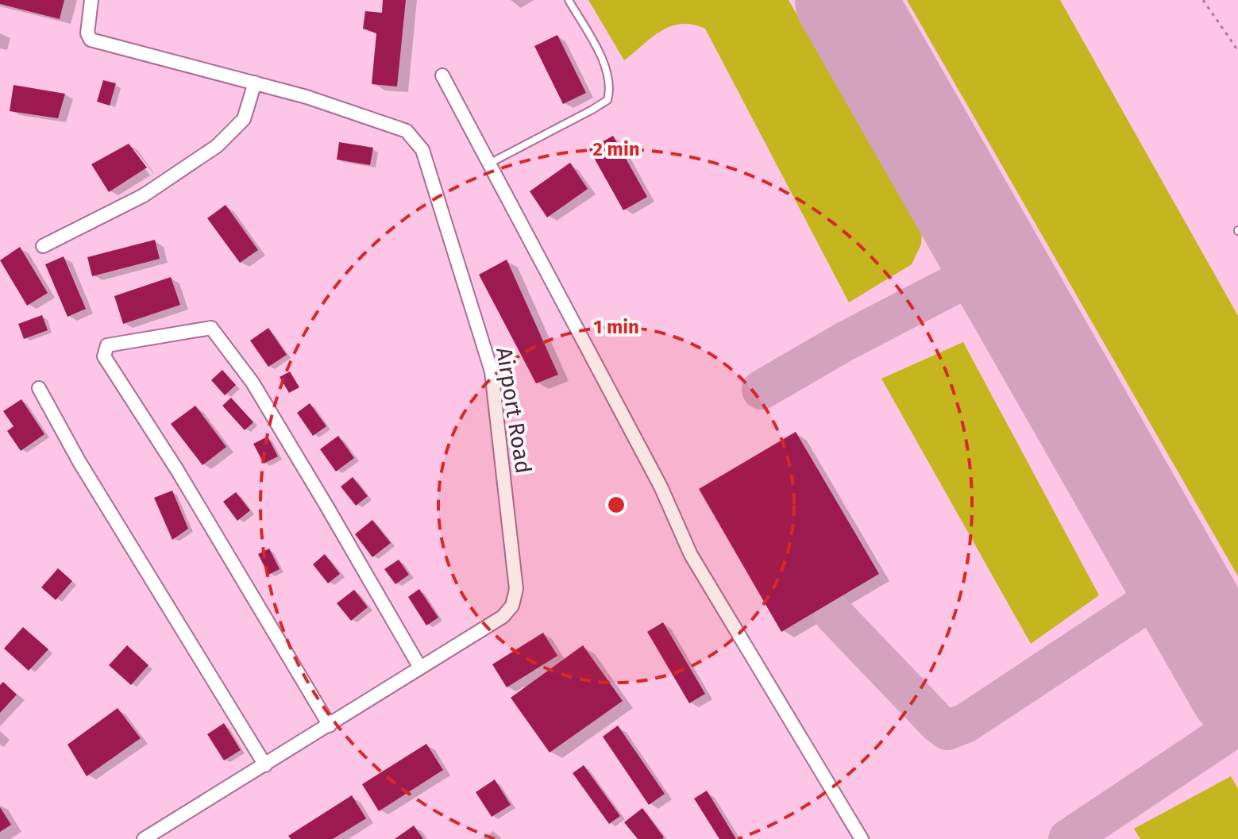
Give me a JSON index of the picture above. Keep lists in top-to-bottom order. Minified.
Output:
{"streets":{"street":["Airport Road"]},"rings":["2 min","1 min"]}
